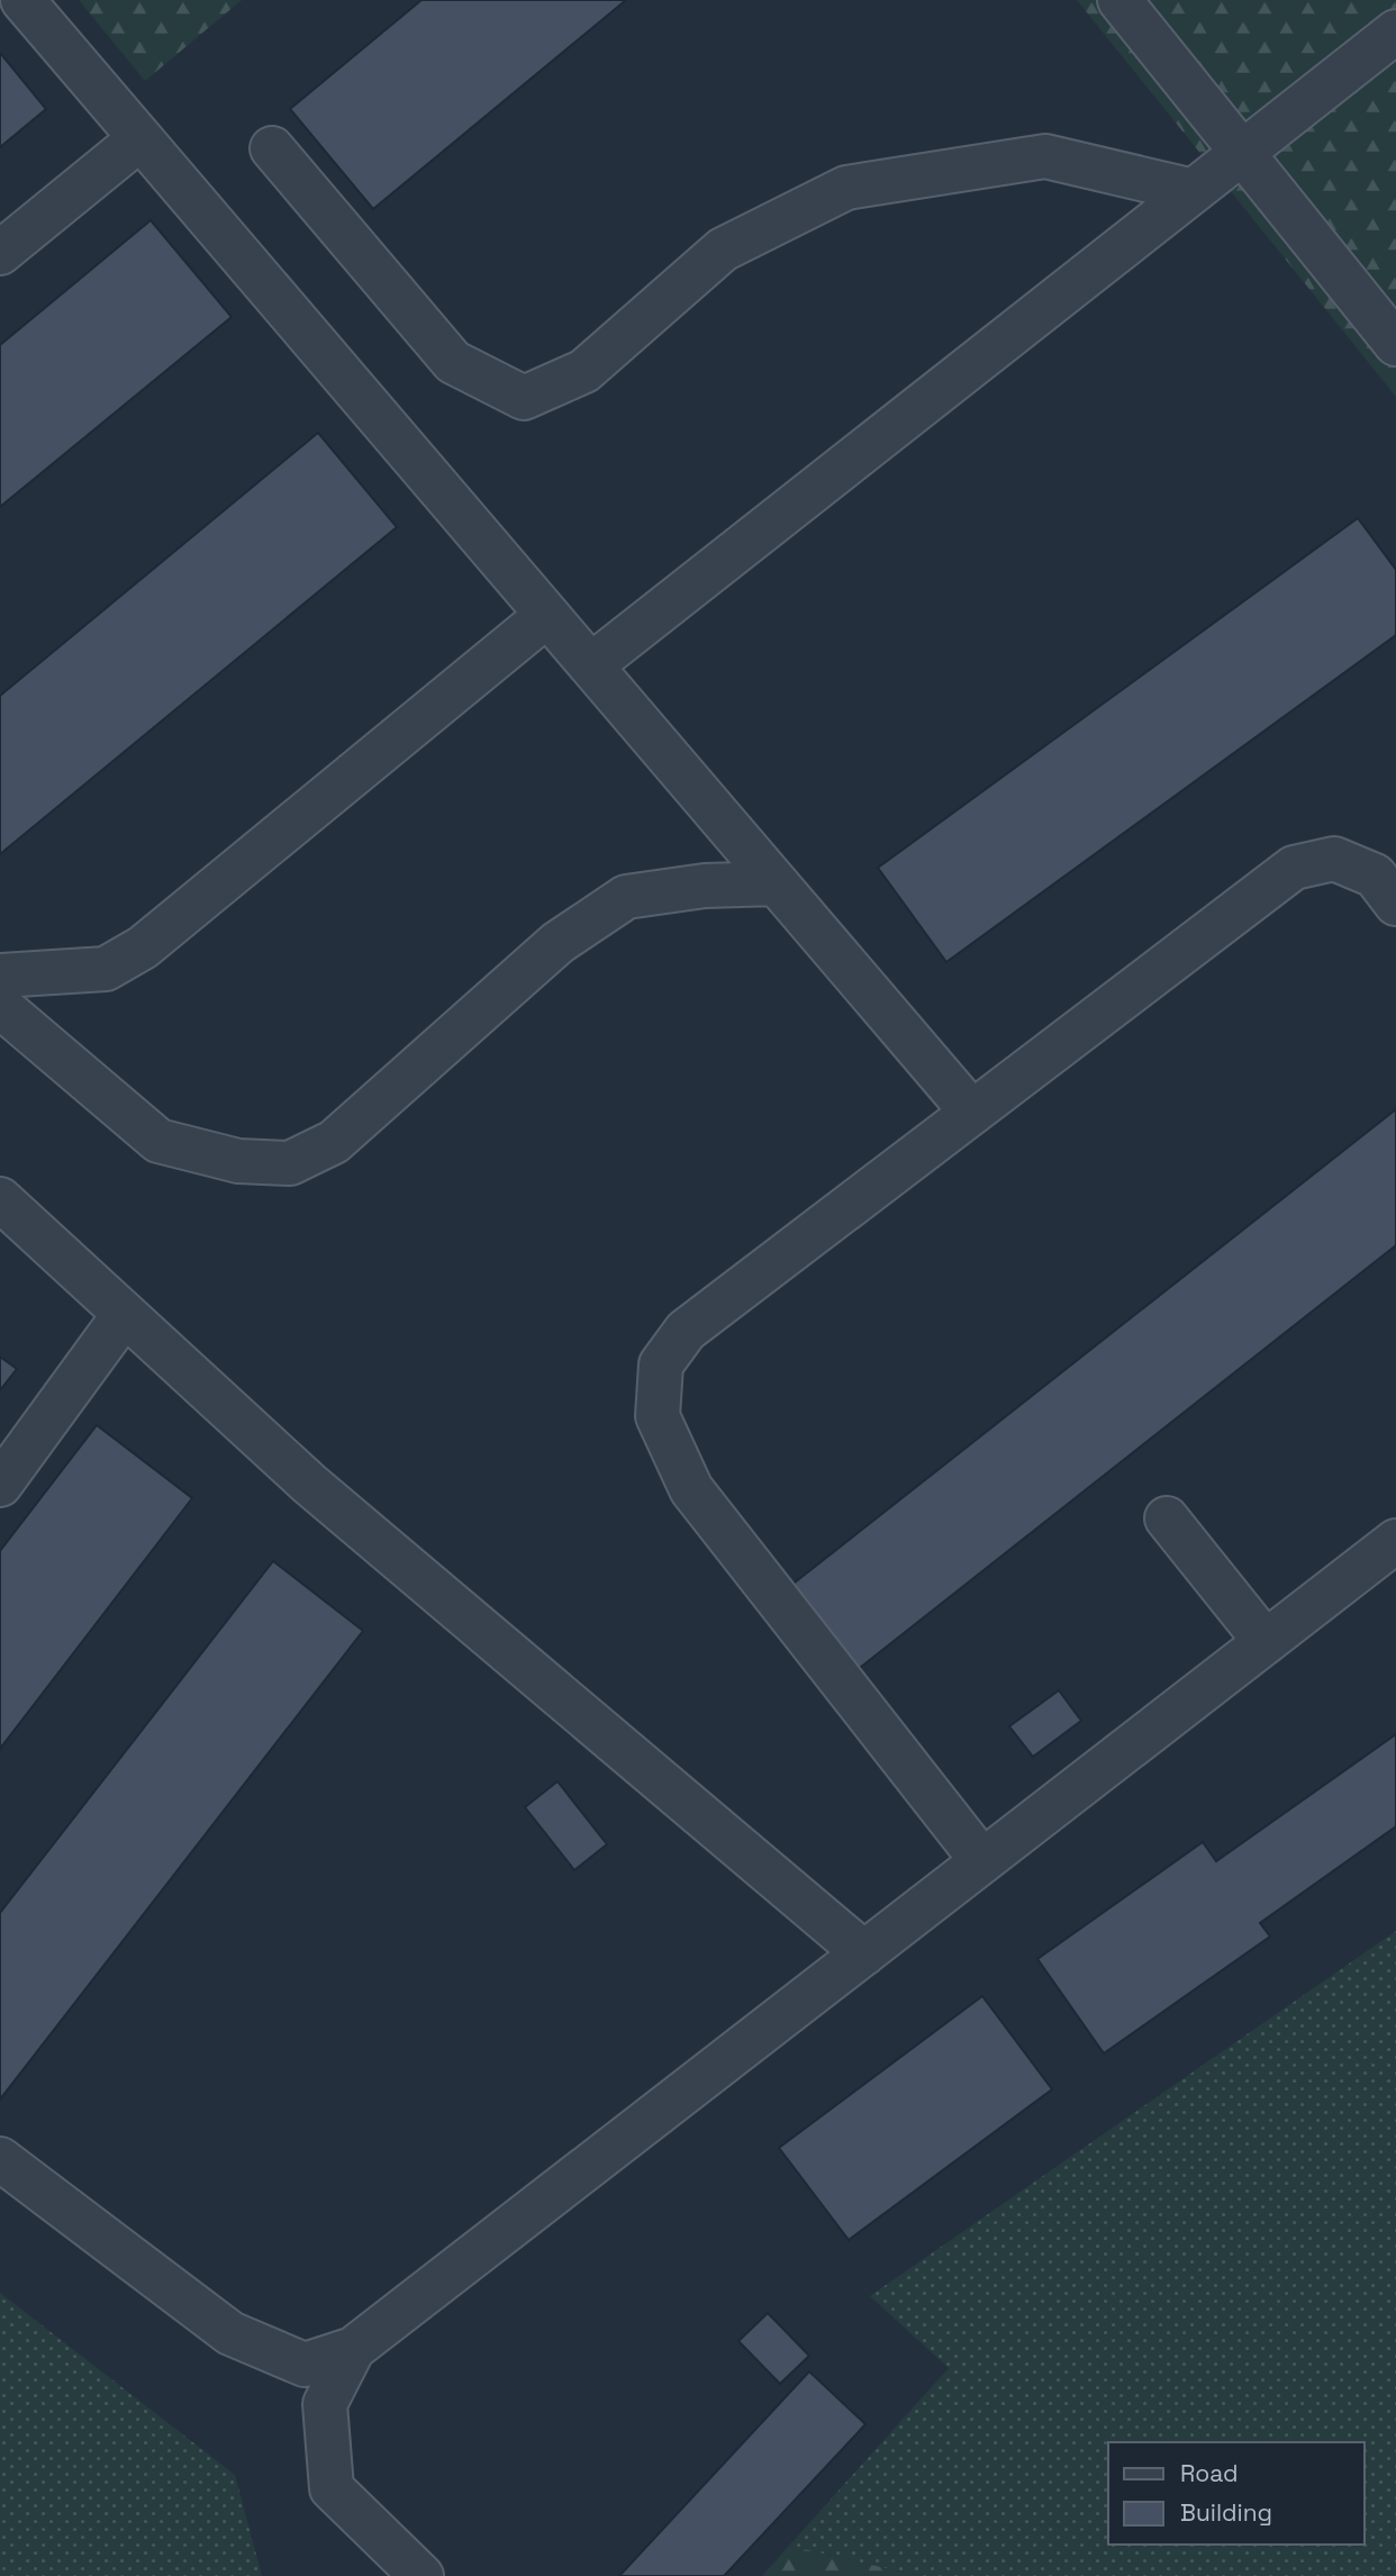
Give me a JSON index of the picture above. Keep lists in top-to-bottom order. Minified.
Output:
{"legend":["Road","Building"]}
